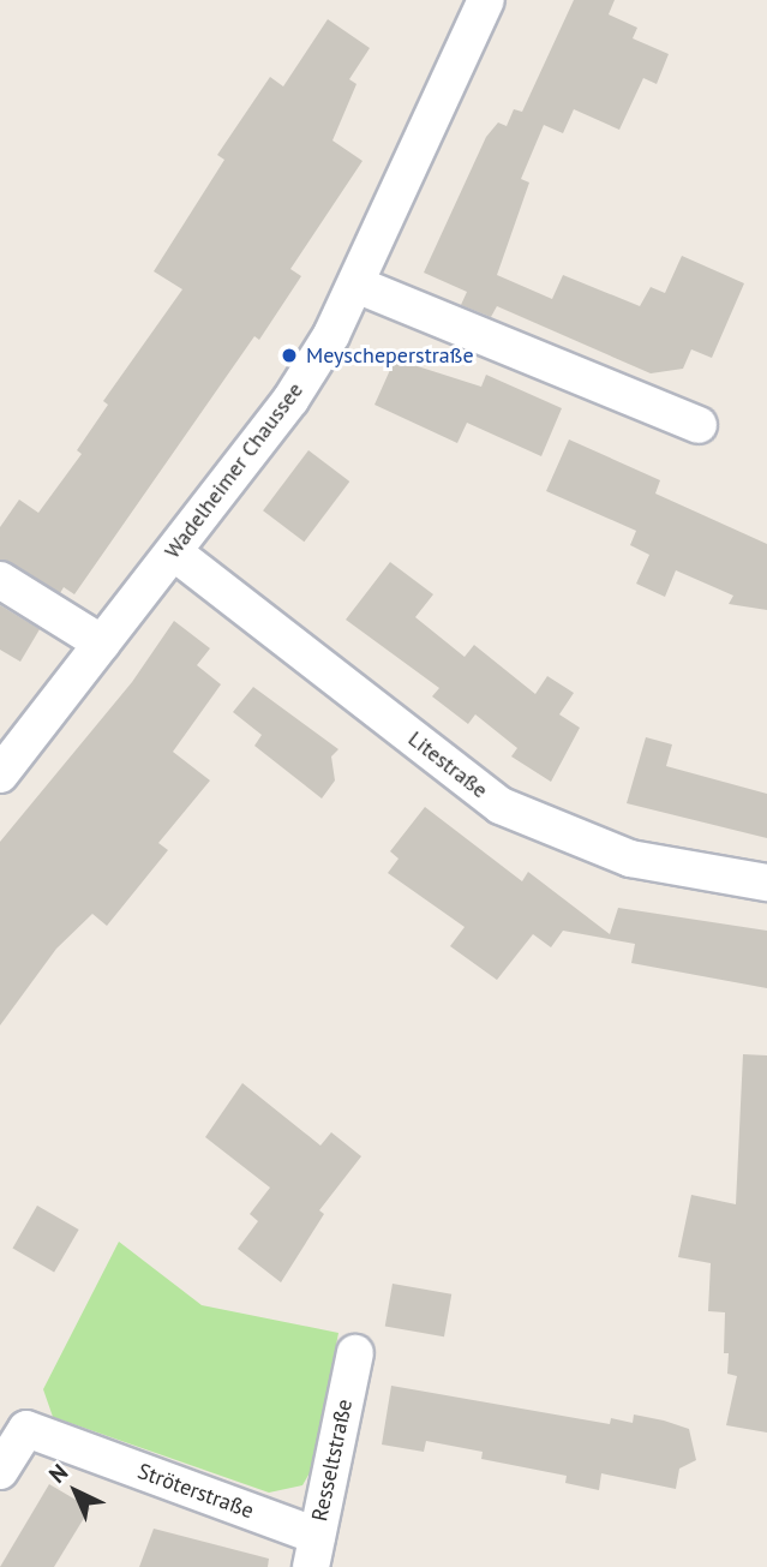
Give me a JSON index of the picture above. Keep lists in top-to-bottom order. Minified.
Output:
{"streets":{"street":["Wadelheimer Chaussee","Litestraße","Resseltstraße","Ströterstraße"]},"crossings":[["Wadelheimer Chaussee","Litestraße"],["Resseltstraße","Ströterstraße"]],"places":["Meyscheperstraße"],"north":"top left"}
